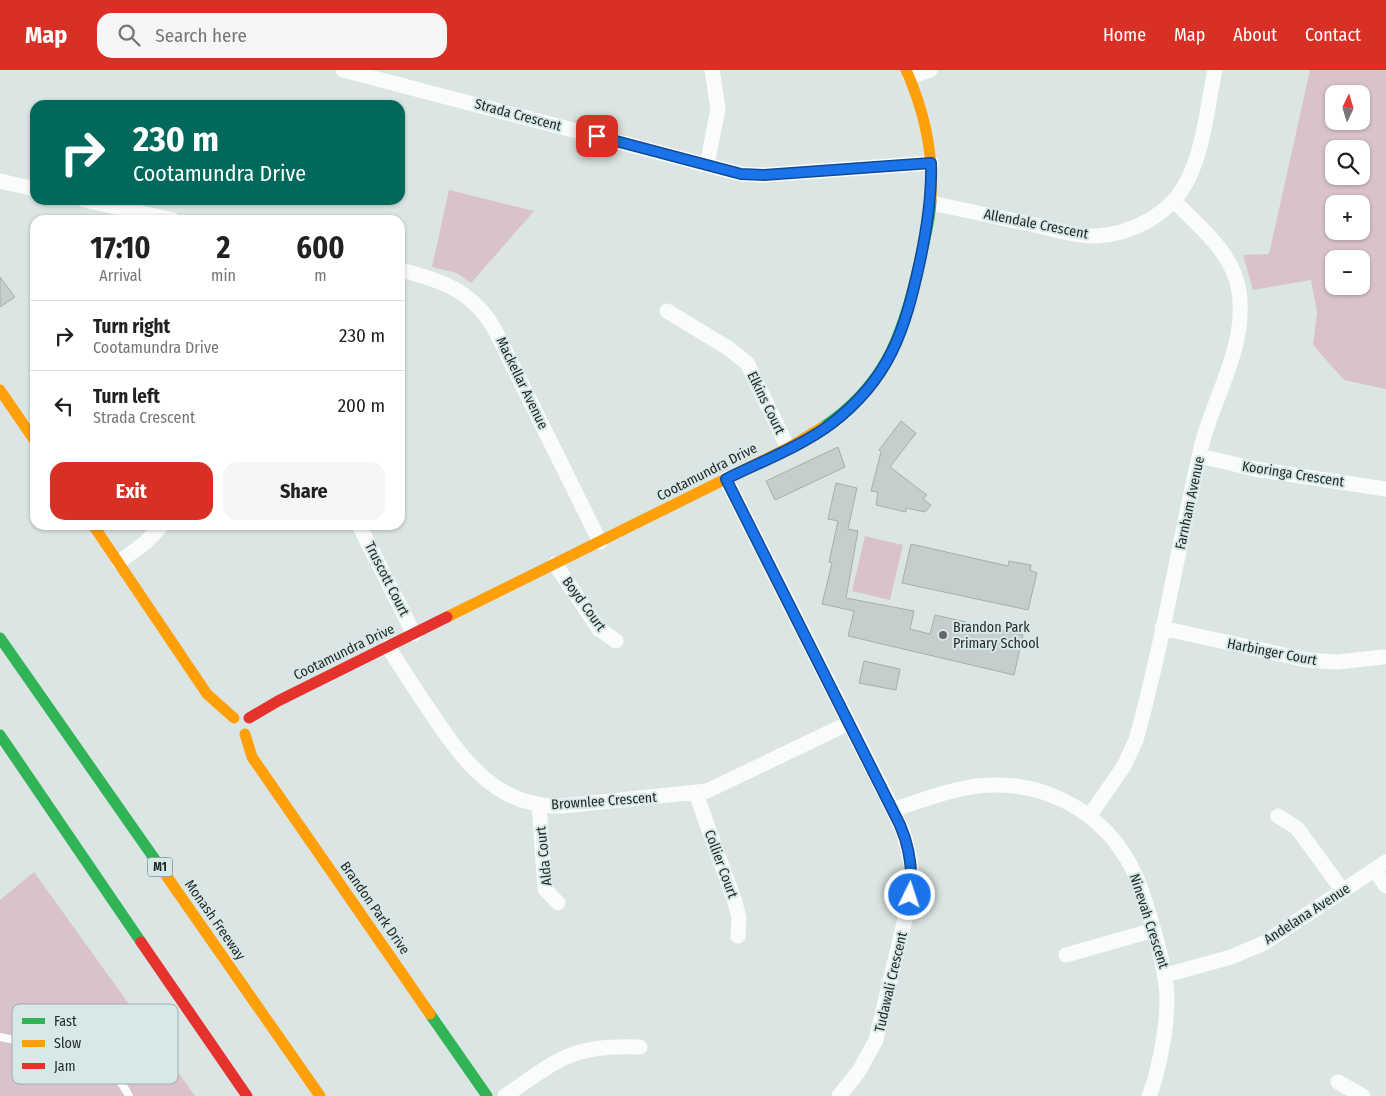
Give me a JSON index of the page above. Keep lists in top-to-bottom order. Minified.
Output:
{"streets":{"main road":["Cootamundra Drive","M1","Brandon Park Drive","Monash Freeway"],"street":["Strada Crescent","Allendale Crescent","Mackellar Avenue","Elkins Court","Kooringa Crescent","Farnham Avenue","Truscott Court","Boyd Court","Harbinger Court","Brownlee Crescent","Alda Court","Collier Court","Andelana Avenue","Ninevah Crescent","Tudawali Crescent"]},"crossings":[["Strada Crescent","Cootamundra Drive"],["Allendale Crescent","Cootamundra Drive"],["Allendale Crescent","Farnham Avenue"],["Mackellar Avenue","Cootamundra Drive"],["Elkins Court","Cootamundra Drive"],["Cootamundra Drive","Truscott Court"],["Cootamundra Drive","Boyd Court"],["Cootamundra Drive","Brownlee Crescent"],["Cootamundra Drive","Brandon Park Drive"],["Cootamundra Drive","Tudawali Crescent"],["Kooringa Crescent","Farnham Avenue"],["Farnham Avenue","Harbinger Court"],["Farnham Avenue","Ninevah Crescent"],["Brownlee Crescent","Alda Court"],["Brownlee Crescent","Collier Court"],["Brownlee Crescent","Tudawali Crescent"],["Andelana Avenue","Ninevah Crescent"],["Ninevah Crescent","Tudawali Crescent"]],"places":["Brandon Park Primary School"],"legend":["Fast","Slow","Jam"],"north":"top","page":{"header":"Map","search":"Search here","nav":["Home","Map","About","Contact"],"map_buttons":["+","−"],"turn":["230 m","Cootamundra Drive"],"eta":["17:10","Arrival","2","min","600","m"],"list":[{"name":"Turn right","note":"Cootamundra Drive","value":"230 m"},{"name":"Turn left","note":"Strada Crescent","value":"200 m"}],"buttons":["Exit","Share"]}}
